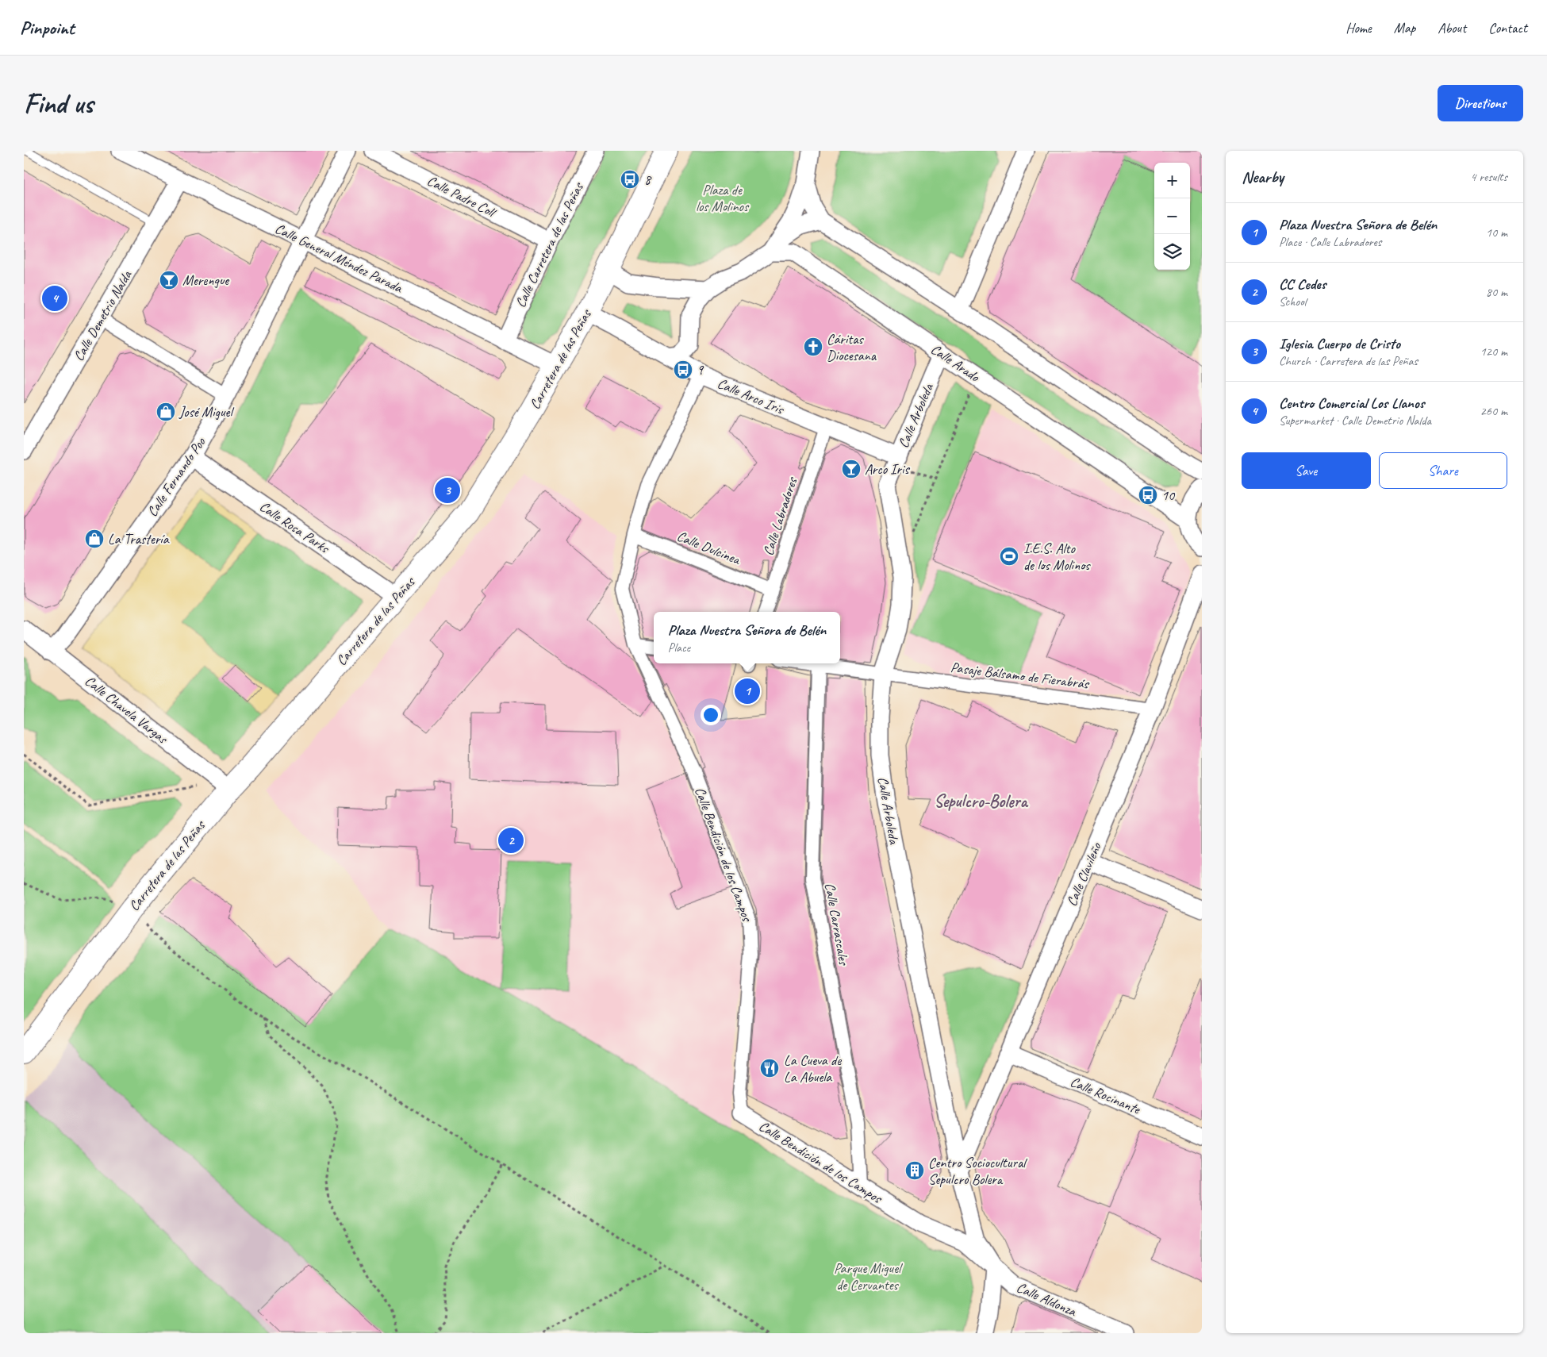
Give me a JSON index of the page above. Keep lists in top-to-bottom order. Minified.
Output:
{"streets":{"main road":["Carretera de las Peñas"],"street":["Calle Padre Coll","Calle Carretera de las Peñas","Calle General Méndez Parada","Calle Demetrio Nalda","Calle Arado","Calle Arco Iris","Calle Arboleda","Calle Fernando Poo","Calle Labradores","Calle Rosa Parks","Calle Dulcinea","Pasaje Bálsamo de Fierabrás","Calle Chavela Vargas","Calle Bendición de los Campos","Calle Clavileño","Calle Carrascales","Calle Rocinante","Calle Aldonza"]},"crossings":[["Calle Padre Coll","Calle Carretera de las Peñas"],["Calle Carretera de las Peñas","Calle General Méndez Parada"],["Calle General Méndez Parada","Calle Demetrio Nalda"],["Calle General Méndez Parada","Carretera de las Peñas"],["Calle General Méndez Parada","Calle Fernando Poo"],["Carretera de las Peñas","Calle Arco Iris"],["Carretera de las Peñas","Calle Rosa Parks"],["Carretera de las Peñas","Calle Chavela Vargas"],["Calle Arado","Calle Arboleda"],["Calle Arco Iris","Calle Arboleda"],["Calle Arco Iris","Calle Labradores"],["Calle Arco Iris","Calle Bendición de los Campos"],["Calle Arboleda","Pasaje Bálsamo de Fierabrás"],["Calle Arboleda","Calle Bendición de los Campos"],["Calle Arboleda","Calle Clavileño"],["Calle Arboleda","Calle Aldonza"],["Calle Fernando Poo","Calle Rosa Parks"],["Calle Fernando Poo","Calle Chavela Vargas"],["Calle Labradores","Calle Dulcinea"],["Calle Dulcinea","Calle Bendición de los Campos"],["Pasaje Bálsamo de Fierabrás","Calle Clavileño"],["Pasaje Bálsamo de Fierabrás","Calle Carrascales"],["Calle Bendición de los Campos","Calle Carrascales"],["Calle Bendición de los Campos","Calle Aldonza"],["Calle Clavileño","Calle Rocinante"]],"districts":["Sepulcro-Bolera"],"parks":["Plaza de los Molinos","Parque Miguel de Cervantes"],"places":{"bus stop":["8","9","10"],"bar":["Merengue","Arco Iris"],"church":["Cáritas Diocesana"],"shop":["José Miguel","La Trastería"],"sports":["I.E.S. Alto de los Molinos"],"restaurant":["La Cueva de La Abuela"],"building":["Centro Sociocultural Sepulcro Bolera"]},"page":{"header":"Pinpoint","nav":["Home","Map","About","Contact"],"buttons":["Directions",["Save","Share"]],"title":"Find us","heading":["Nearby","4 results"],"map_buttons":["+","−"],"list":[{"mark":"1","name":"Plaza Nuestra Señora de Belén","note":"Place · Calle Labradores","value":"10 m"},{"mark":"2","name":"CC Cedes","note":"School","value":"80 m"},{"mark":"3","name":"Iglesia Cuerpo de Cristo","note":"Church · Carretera de las Peñas","value":"120 m"},{"mark":"4","name":"Centro Comercial Los Llanos","note":"Supermarket · Calle Demetrio Nalda","value":"260 m"}],"pins":["4","3","1","2"],"popup":["Plaza Nuestra Señora de Belén","Place"]}}
